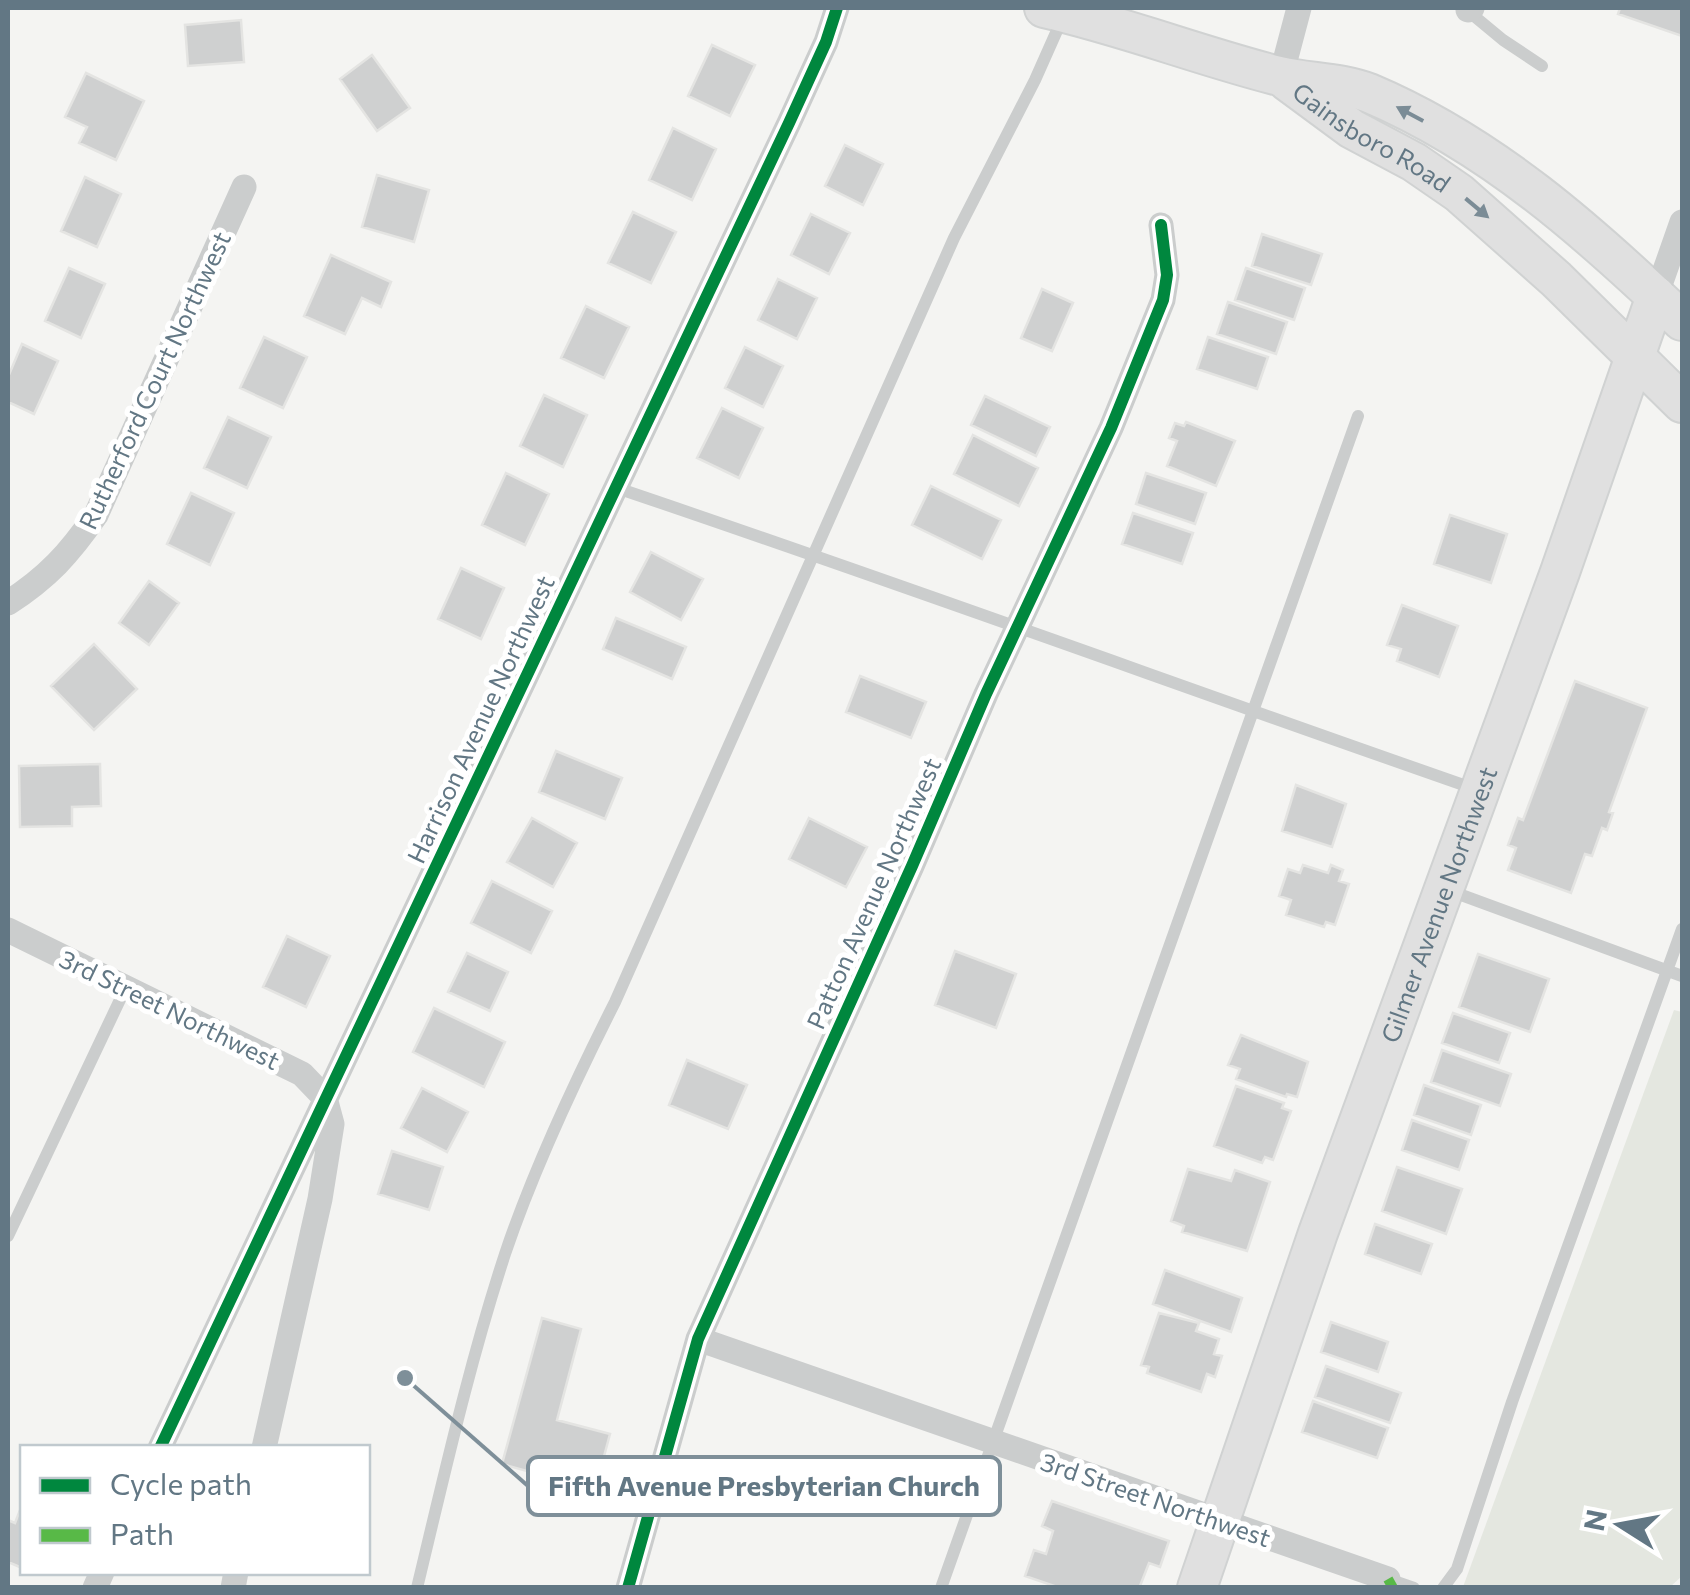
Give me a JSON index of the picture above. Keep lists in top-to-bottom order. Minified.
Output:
{"streets":{"street":["Gainsboro Road","Rutherford Court Northwest","Harrison Avenue Northwest","Patton Avenue Northwest","Gilmer Avenue Northwest","3rd Street Northwest"]},"crossings":[["Gainsboro Road","Gilmer Avenue Northwest"],["Harrison Avenue Northwest","3rd Street Northwest"],["Patton Avenue Northwest","3rd Street Northwest"],["Gilmer Avenue Northwest","3rd Street Northwest"]],"places":["Fifth Avenue Presbyterian Church"],"legend":["Cycle path","Path"],"north":"left"}
